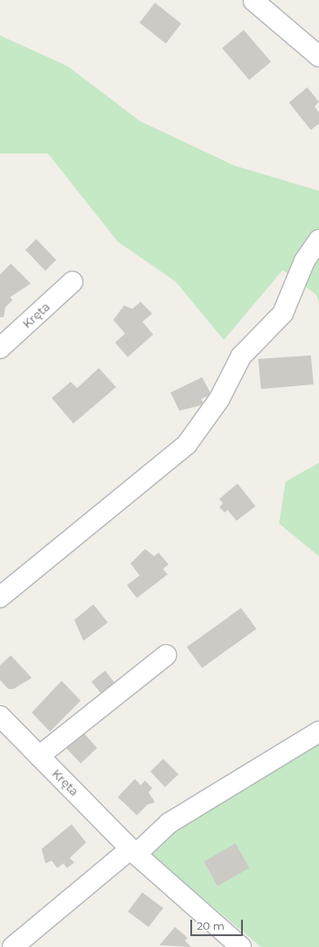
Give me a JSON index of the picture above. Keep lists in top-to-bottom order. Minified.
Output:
{"streets":{"street":["Kręta"]},"scale_bar":"20 m"}
